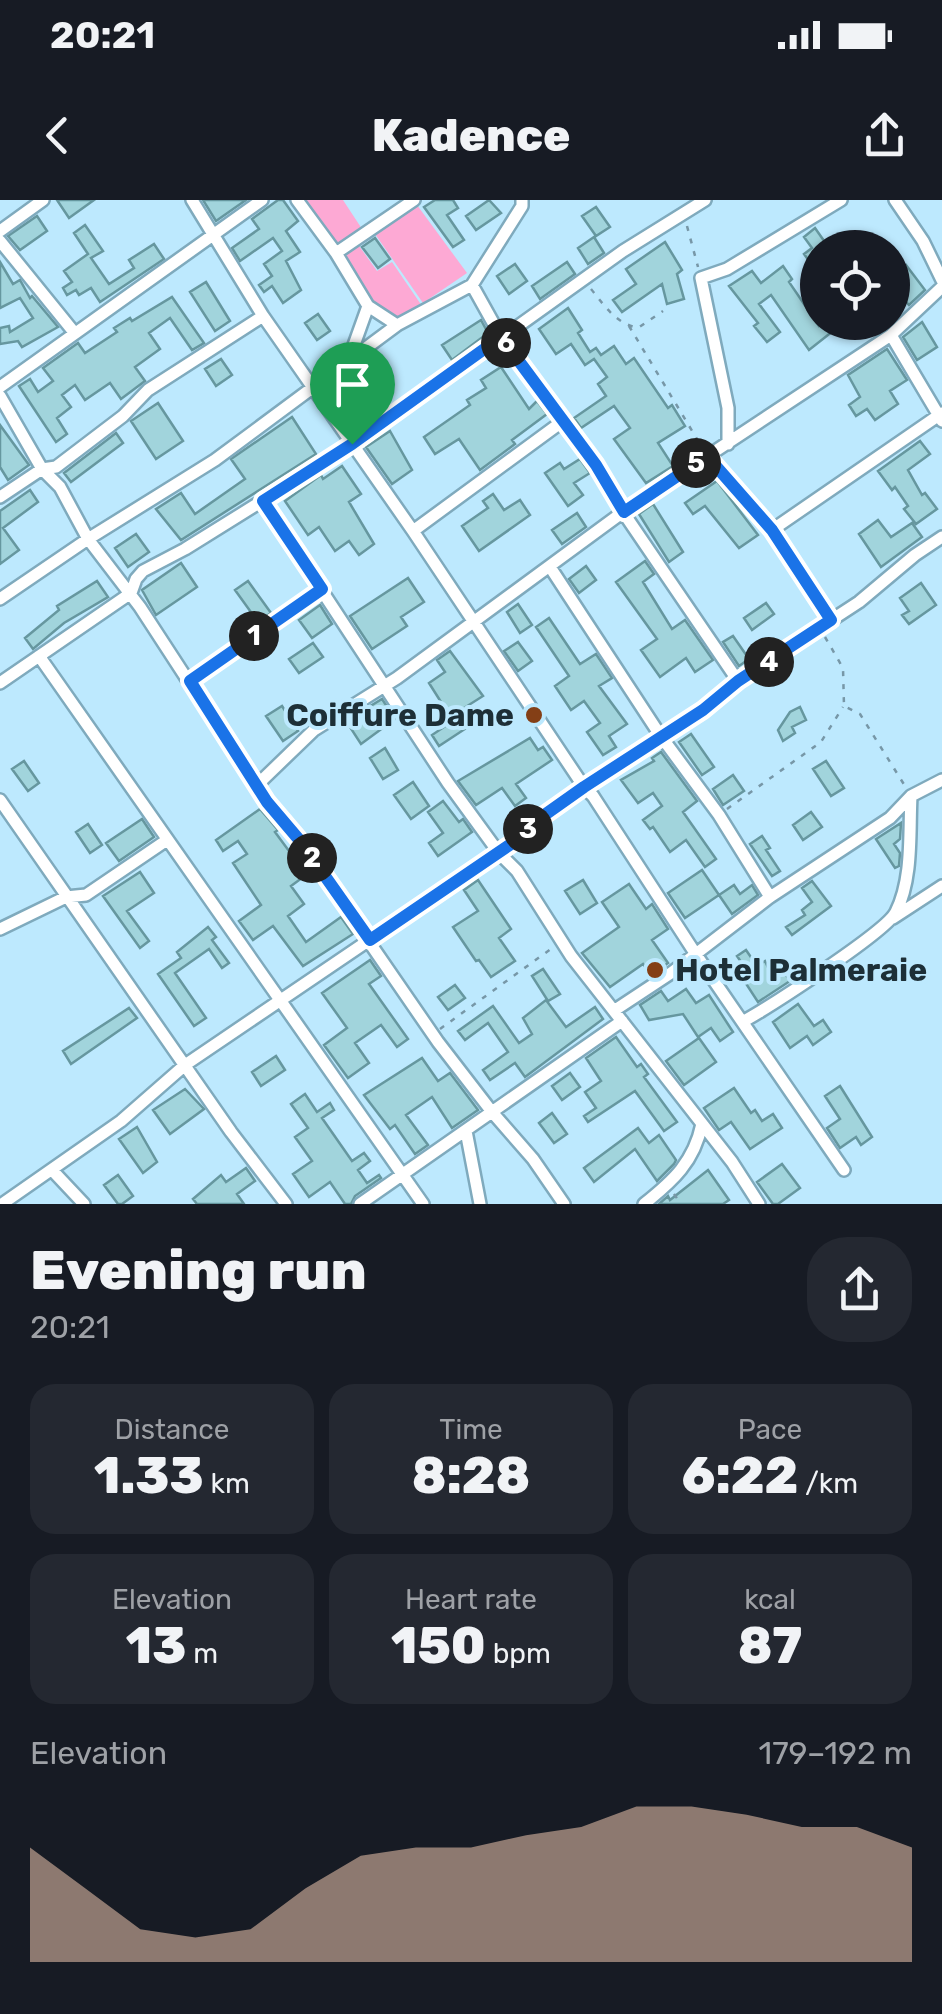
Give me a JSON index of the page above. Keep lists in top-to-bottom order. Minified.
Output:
{"places":["Coiffure Dame","Hotel Palmeraie"],"page":{"status":"20:21","header":"Kadence","pins":["6","5","1","4","3","2"],"heading":["Evening run","20:21"],"stats":[["Distance","1.33 km"],["Time","8:28"],["Pace","6:22 /km"],["Elevation","13 m"],["Heart rate","150 bpm"],["kcal","87"]],"chart":["Elevation","179–192 m"]}}
